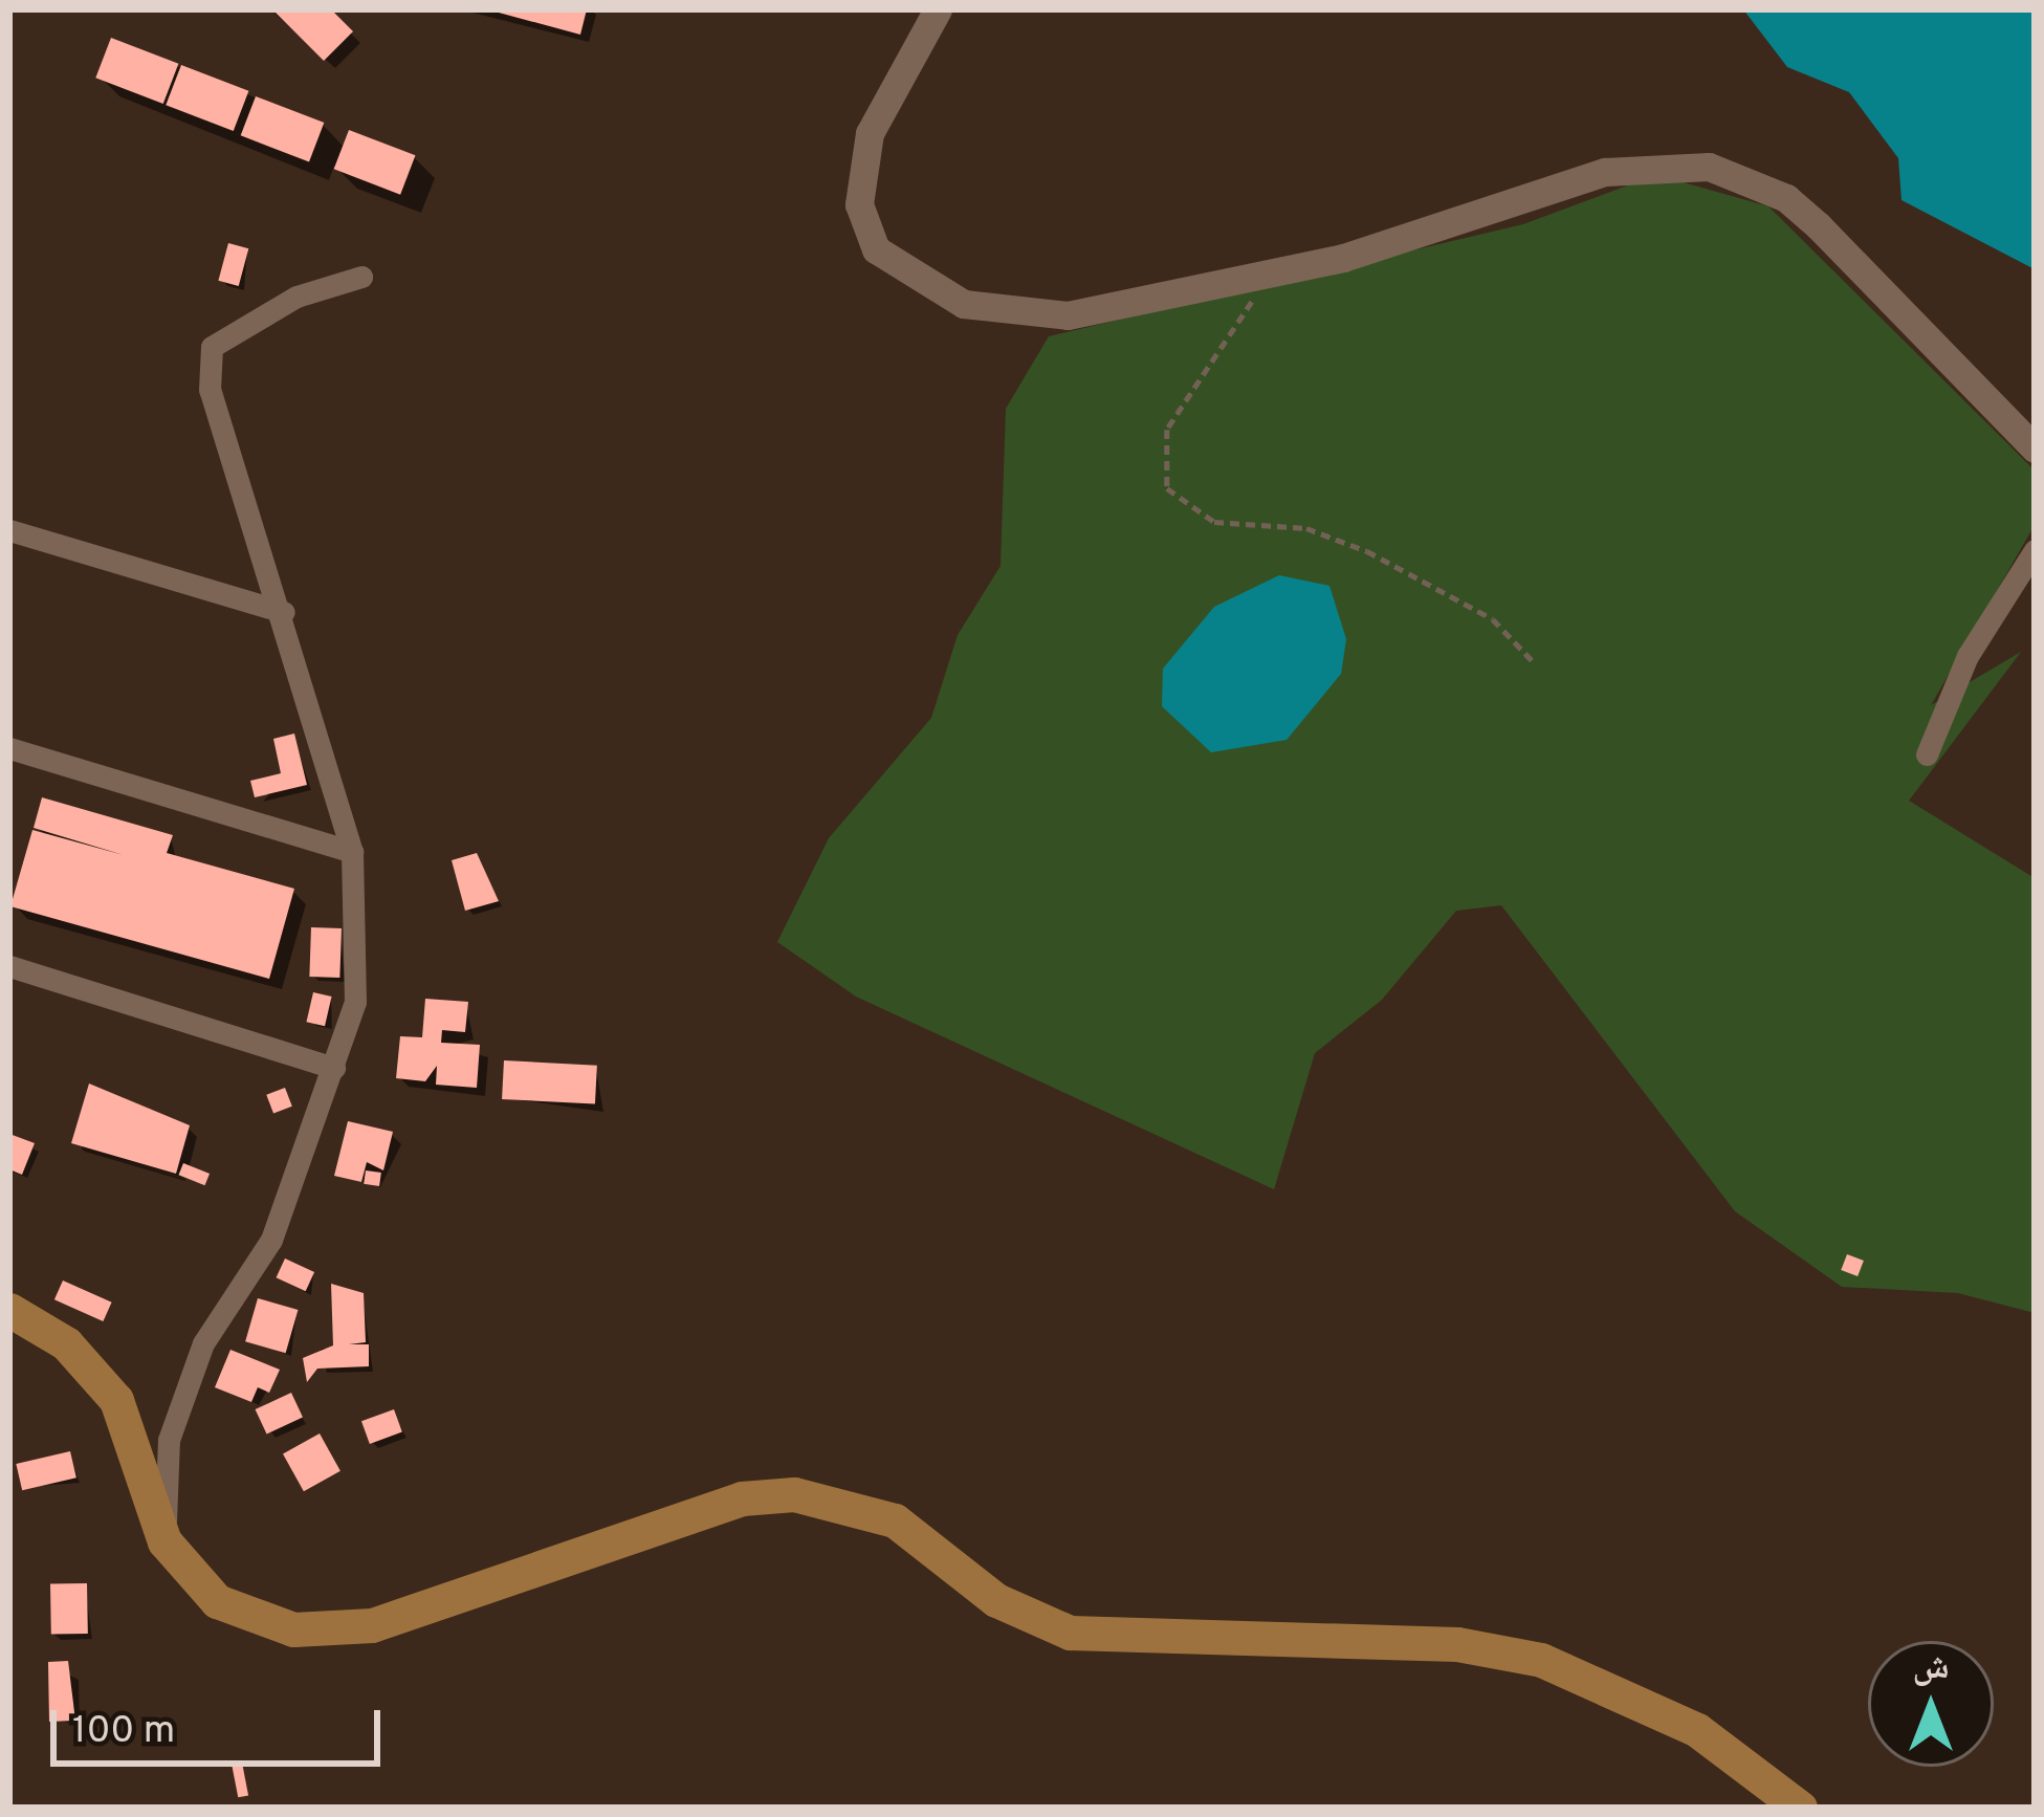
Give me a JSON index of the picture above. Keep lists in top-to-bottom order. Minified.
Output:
{"scale_bar":"100 m","north":"top"}
